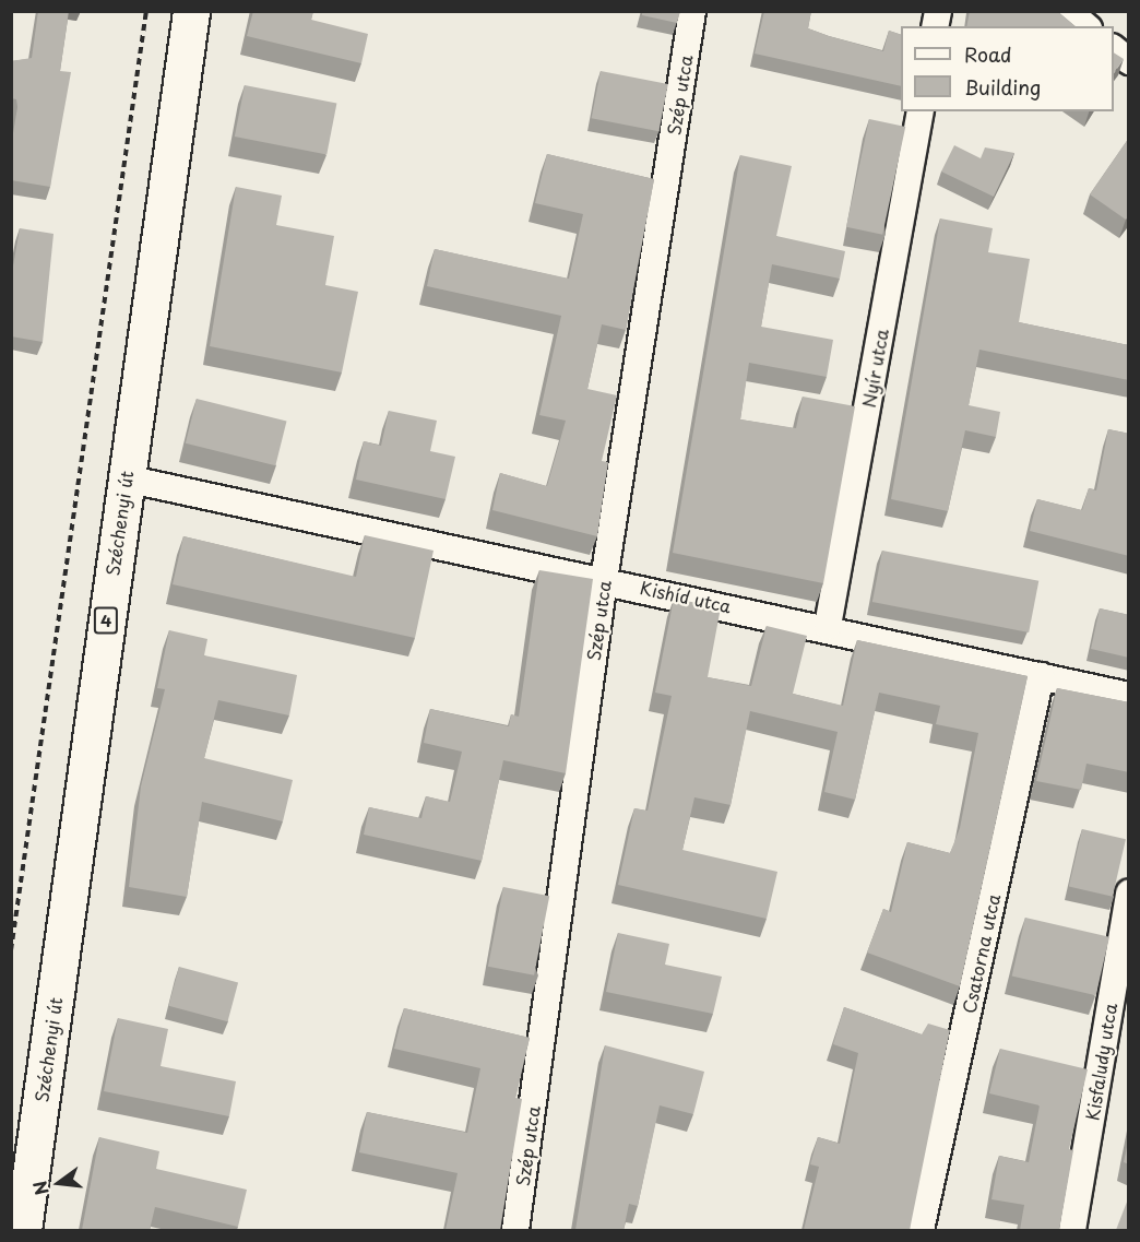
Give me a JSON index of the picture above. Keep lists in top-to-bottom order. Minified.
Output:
{"streets":{"main road":["Széchenyi út","4"],"street":["Szép utca","Nyír utca","Kishíd utca","Csatorna utca","Kisfaludy utca"]},"crossings":[["Szép utca","Kishíd utca"],["Nyír utca","Kishíd utca"],["Széchenyi út","Kishíd utca"],["Kishíd utca","Csatorna utca"]],"legend":["Road","Building"],"north":"left"}
